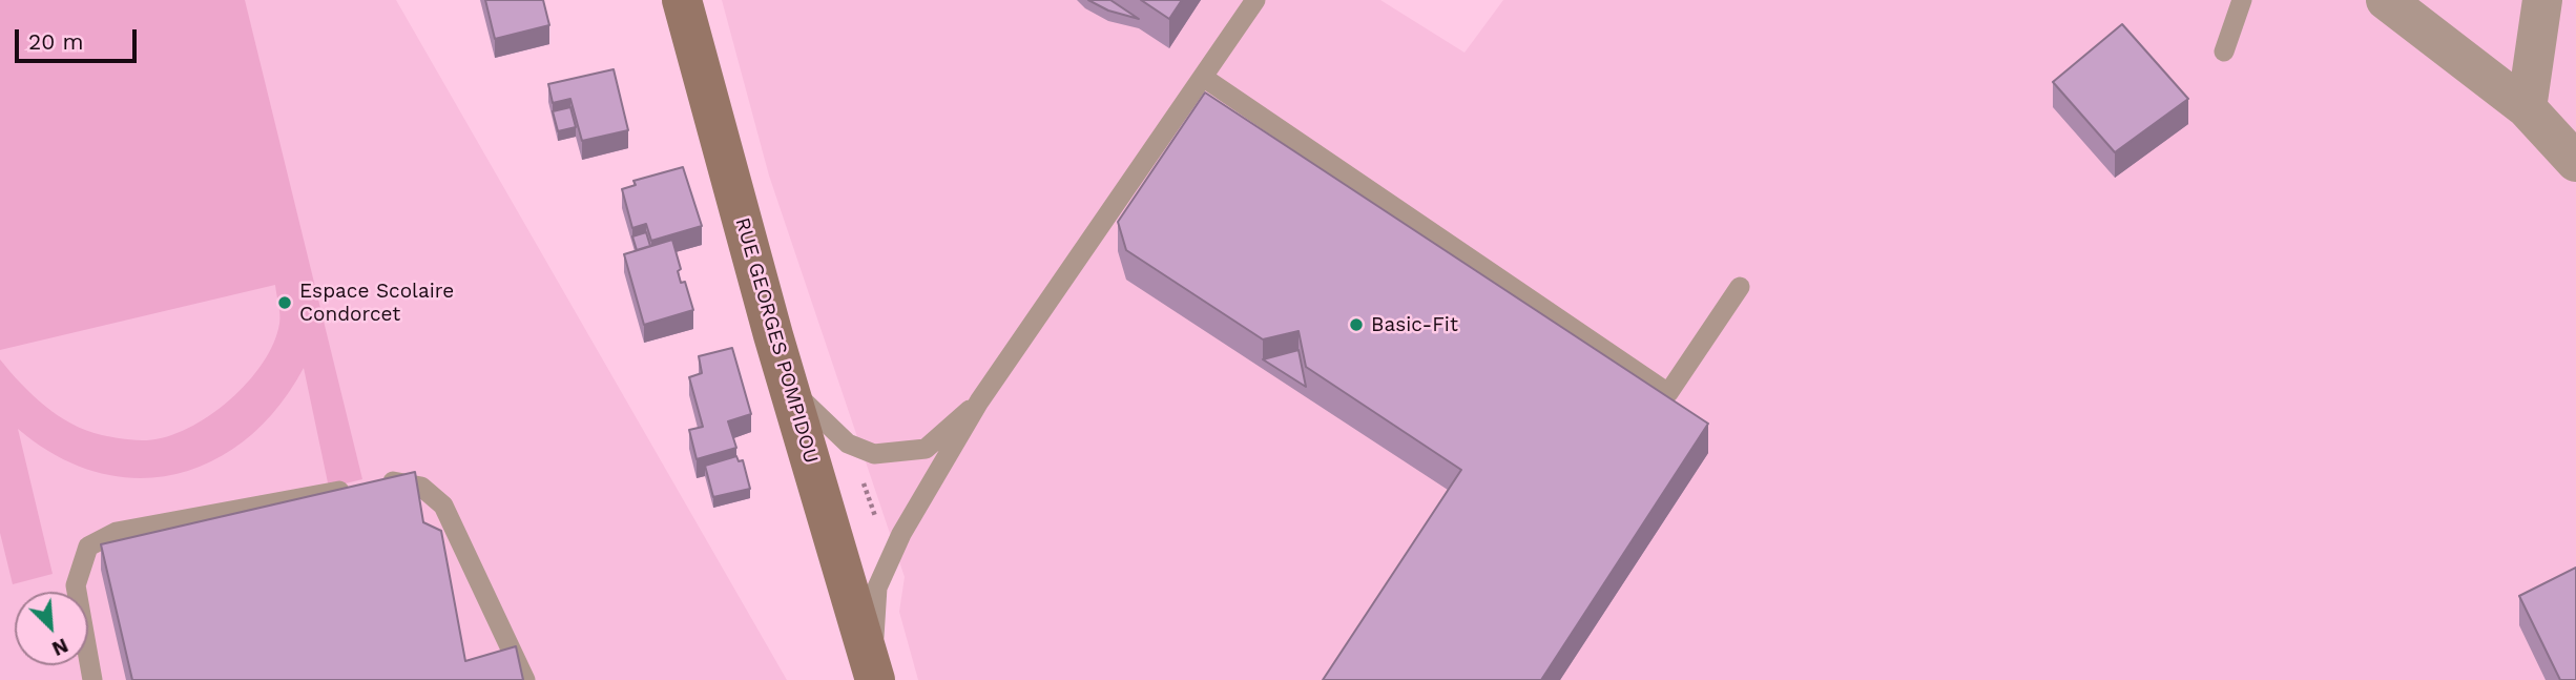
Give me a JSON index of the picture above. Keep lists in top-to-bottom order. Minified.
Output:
{"streets":{"main road":["RUE GEORGES POMPIDOU"]},"places":["Espace Scolaire Condorcet","Basic-Fit"],"scale_bar":"20 m","north":"bottom right"}
